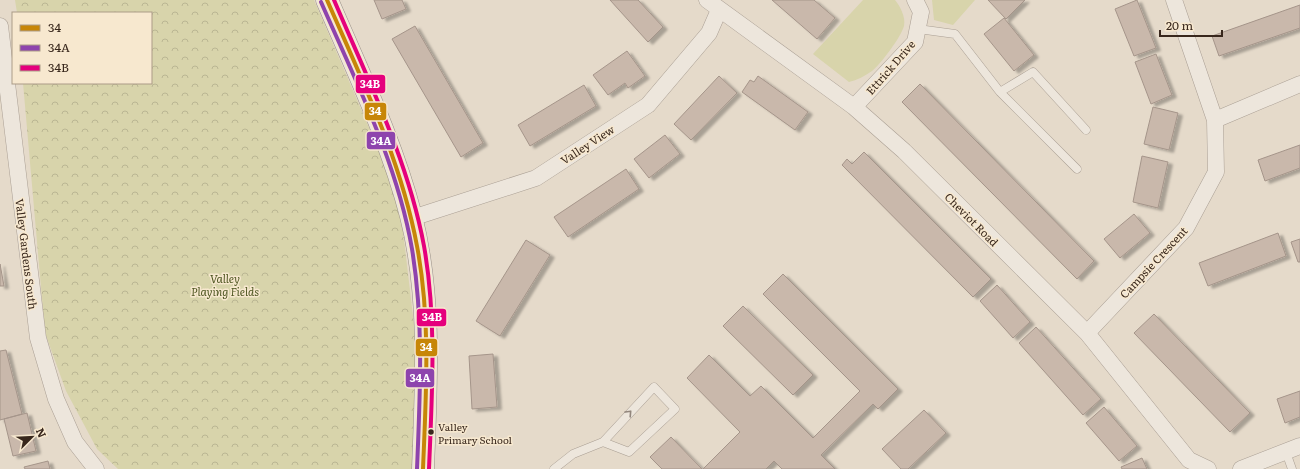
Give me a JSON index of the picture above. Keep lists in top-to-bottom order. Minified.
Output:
{"streets":{"street":["Ettrick Drive","Valley View","Cheviot Road","Valley Gardens South","Campsie Crescent"]},"crossings":[["Ettrick Drive","Cheviot Road"],["Valley View","Cheviot Road"],["Cheviot Road","Campsie Crescent"]],"parks":["Valley Playing Fields"],"places":["Valley Primary School"],"lines":["transit line 34","transit line 34B","transit line 34A"],"legend":["34","34A","34B"],"scale_bar":"20 m","north":"top right"}
